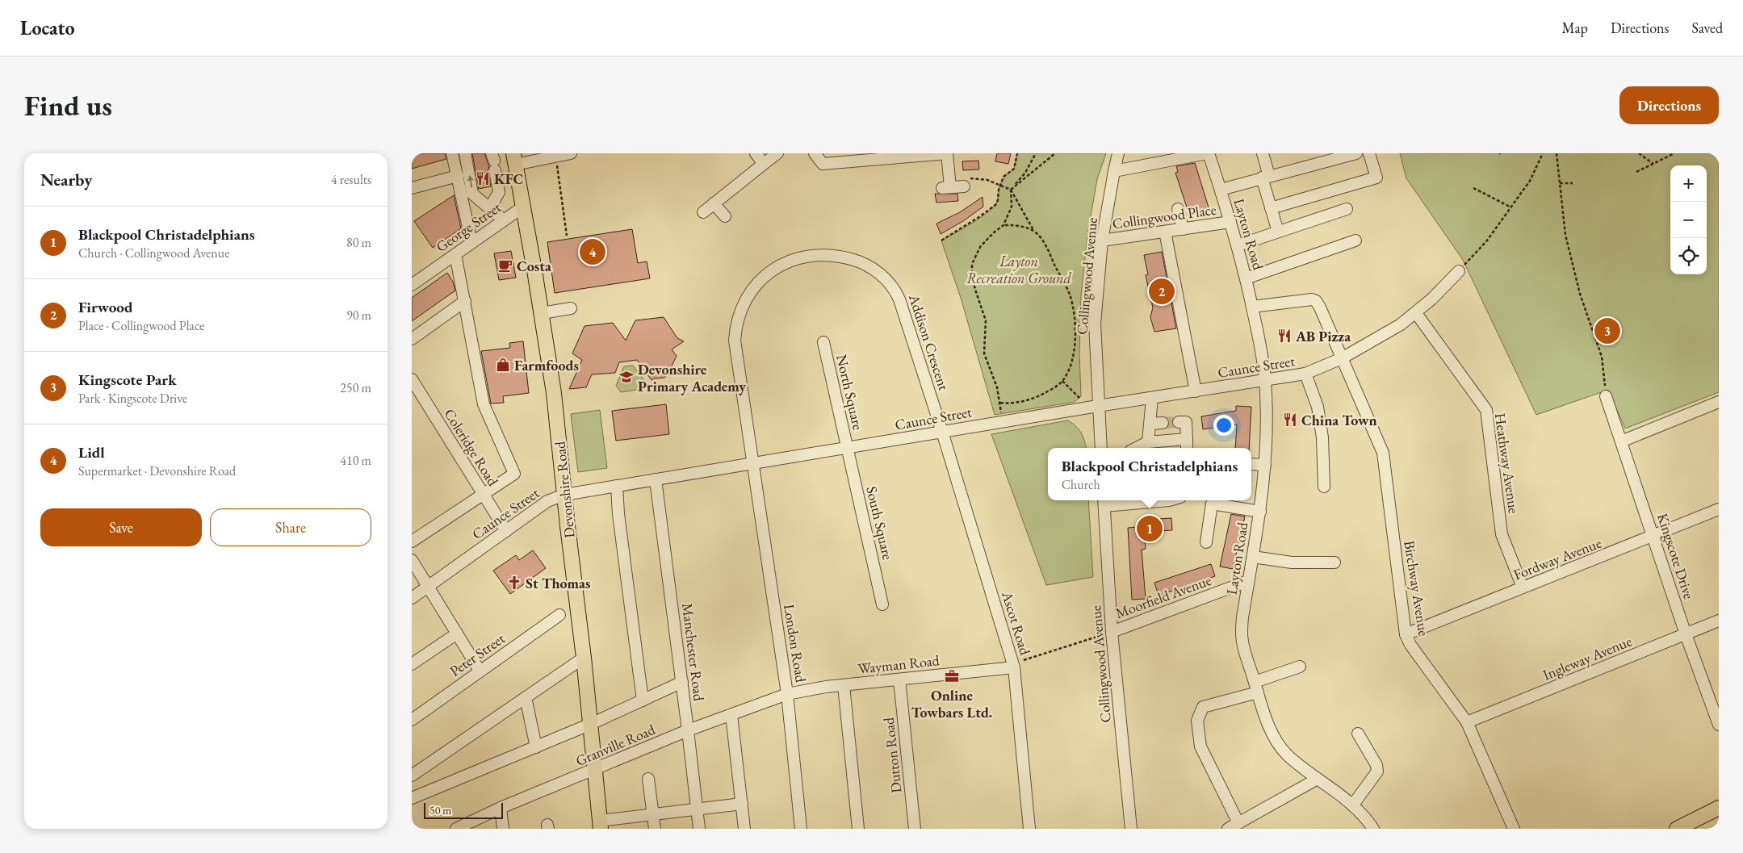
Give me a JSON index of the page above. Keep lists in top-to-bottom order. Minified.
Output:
{"streets":{"main road":["Devonshire Road"],"street":["Collingwood Place","George Street","Layton Road","Collingwood Avenue","Addison Crescent","Caunce Street","North Square","Coleridge Road","Heathway Avenue","South Square","Kingscote Drive","Fordway Avenue","Birchway Avenue","Moorfield Avenue","Ascot Road","London Road","Manchester Road","Peter Street","Ingleway Avenue","Wayman Road","Granville Road","Dutton Road"]},"crossings":[["Collingwood Place","Layton Road"],["Collingwood Place","Collingwood Avenue"],["George Street","Devonshire Road"],["Layton Road","Caunce Street"],["Layton Road","Birchway Avenue"],["Layton Road","Moorfield Avenue"],["Collingwood Avenue","Caunce Street"],["Collingwood Avenue","Moorfield Avenue"],["Addison Crescent","Caunce Street"],["Addison Crescent","Ascot Road"],["Addison Crescent","London Road"],["Caunce Street","North Square"],["Caunce Street","Coleridge Road"],["Caunce Street","Heathway Avenue"],["Caunce Street","Devonshire Road"],["Caunce Street","South Square"],["Caunce Street","Birchway Avenue"],["Caunce Street","Ascot Road"],["Caunce Street","London Road"],["Caunce Street","Manchester Road"],["North Square","South Square"],["Heathway Avenue","Fordway Avenue"],["Devonshire Road","Granville Road"],["Kingscote Drive","Fordway Avenue"],["Kingscote Drive","Ingleway Avenue"],["Fordway Avenue","Birchway Avenue"],["Birchway Avenue","Ingleway Avenue"],["Ascot Road","Wayman Road"],["London Road","Wayman Road"],["London Road","Granville Road"],["Manchester Road","Granville Road"],["Wayman Road","Granville Road"],["Wayman Road","Dutton Road"]],"parks":["Layton Recreation Ground"],"places":{"restaurant":["KFC","AB Pizza","China Town"],"cafe":["Costa"],"shop":["Farmfoods"],"school or university":["Devonshire Primary Academy"],"church":["St Thomas"],"office":["Online Towbars Ltd."]},"scale_bar":"50 m","page":{"header":"Locato","nav":["Map","Directions","Saved"],"buttons":["Directions",["Save","Share"]],"title":"Find us","heading":["Nearby","4 results"],"map_buttons":["+","−"],"list":[{"mark":"1","name":"Blackpool Christadelphians","note":"Church · Collingwood Avenue","value":"80 m"},{"mark":"2","name":"Firwood","note":"Place · Collingwood Place","value":"90 m"},{"mark":"3","name":"Kingscote Park","note":"Park · Kingscote Drive","value":"250 m"},{"mark":"4","name":"Lidl","note":"Supermarket · Devonshire Road","value":"410 m"}],"pins":["4","2","3","1"],"popup":["Blackpool Christadelphians","Church"],"scale":"50 m"}}
